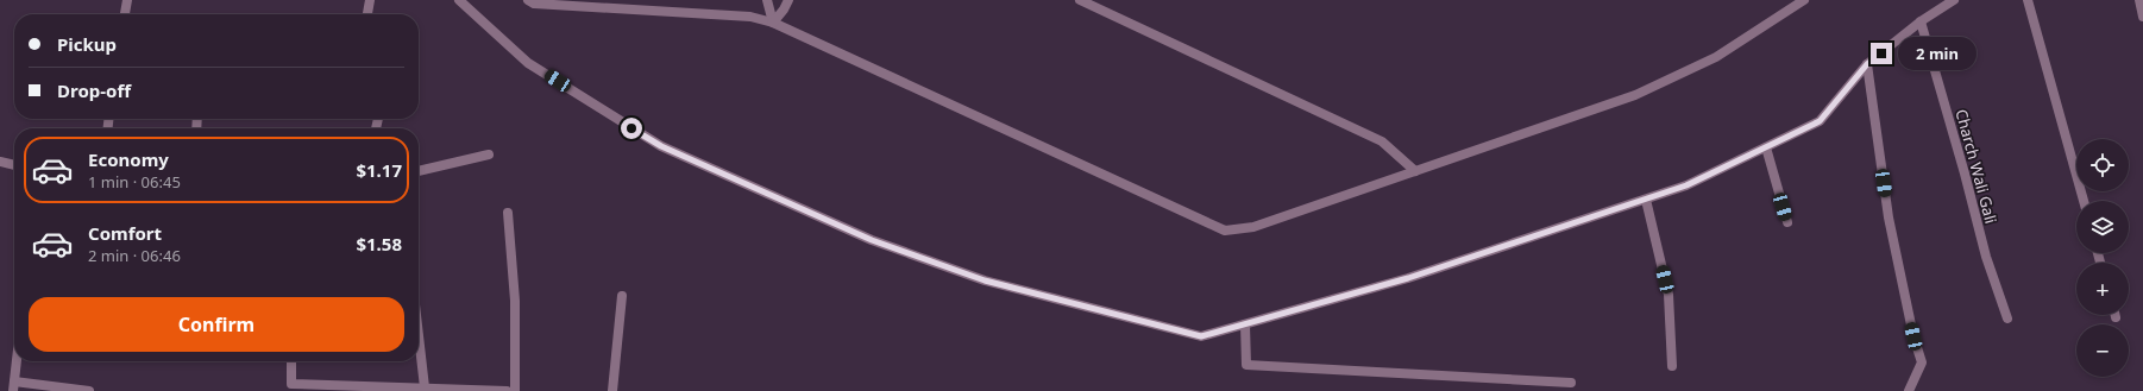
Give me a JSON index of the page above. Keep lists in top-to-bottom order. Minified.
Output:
{"streets":{"street":["Charch Wali Gali"]},"page":{"banner":["Pickup","Drop-off"],"bubble":"2 min","list":[{"name":"Economy","note":"1 min · 06:45","value":"$1.17"},{"name":"Comfort","note":"2 min · 06:46","value":"$1.58"}],"map_buttons":["+","−"],"buttons":"Confirm"}}
